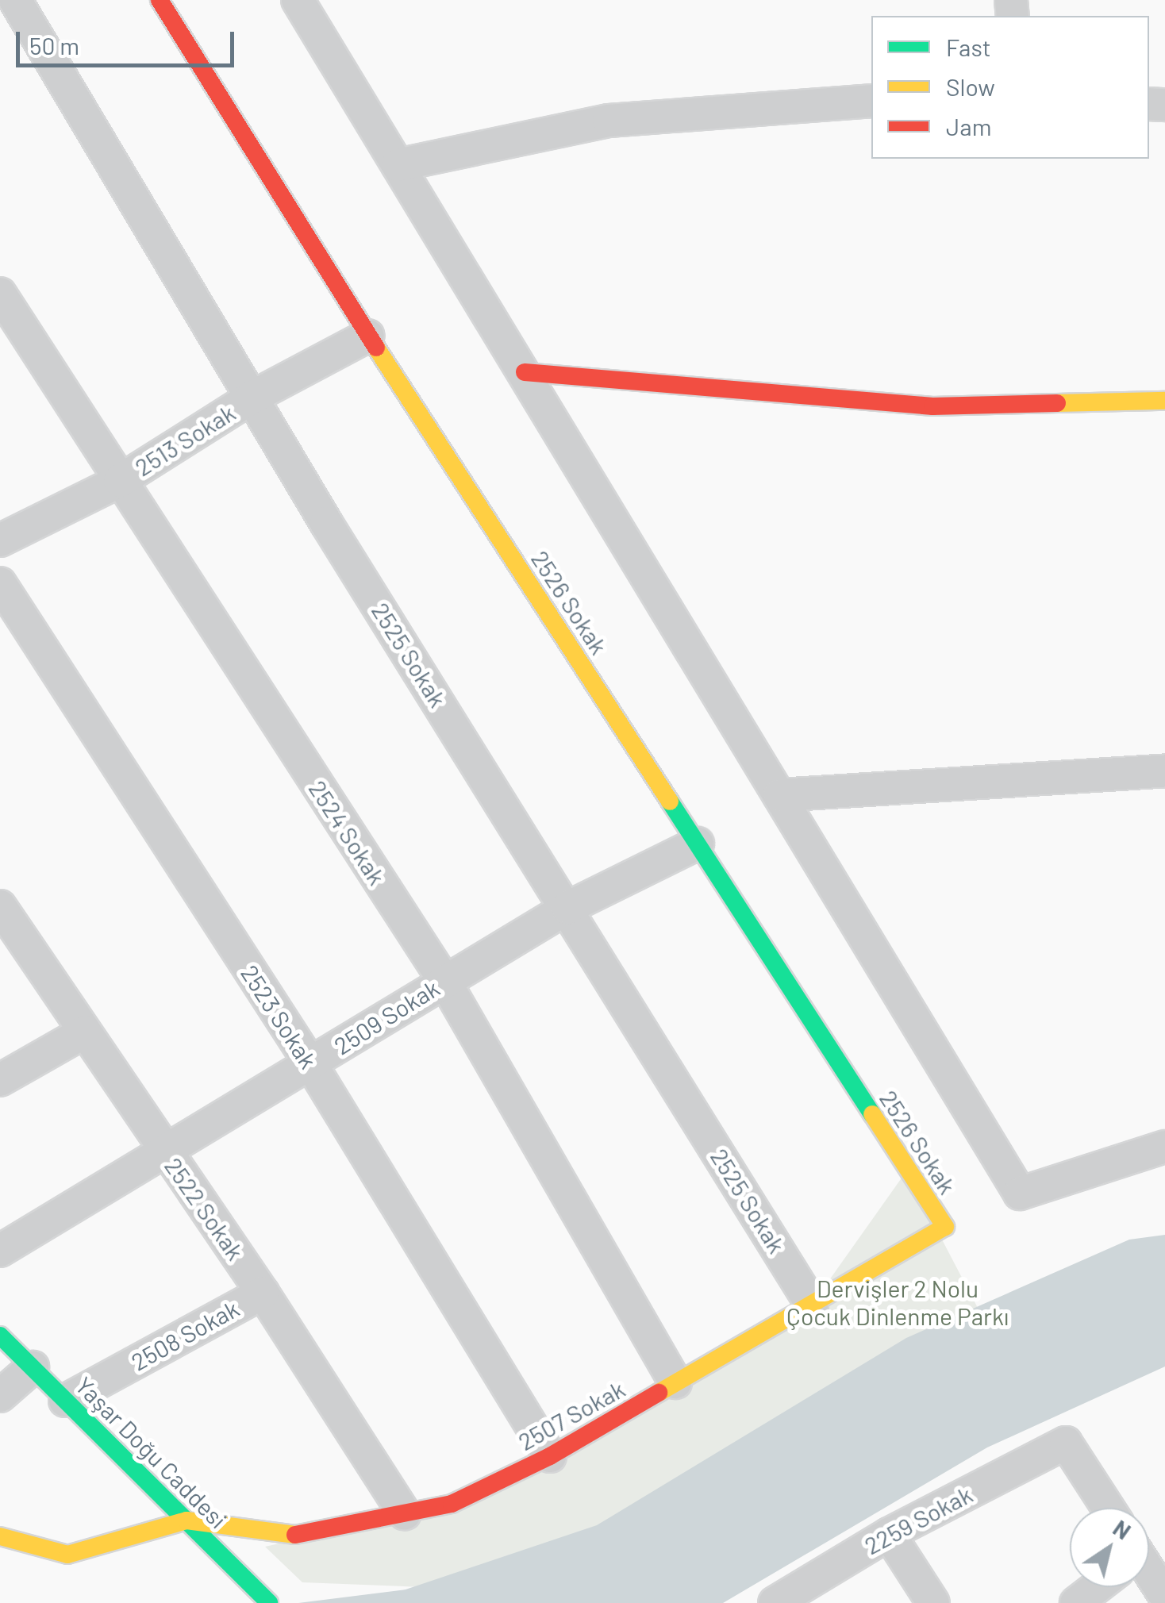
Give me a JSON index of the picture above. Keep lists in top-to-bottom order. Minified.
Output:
{"streets":{"street":["2513 Sokak","2526 Sokak","2525 Sokak","2524 Sokak","2523 Sokak","2509 Sokak","2522 Sokak","2508 Sokak","2507 Sokak","Yaşar Doğu Caddesi","2259 Sokak"]},"crossings":[["2513 Sokak","2526 Sokak"],["2513 Sokak","2525 Sokak"],["2513 Sokak","2524 Sokak"],["2526 Sokak","2509 Sokak"],["2526 Sokak","2507 Sokak"],["2525 Sokak","2509 Sokak"],["2525 Sokak","2507 Sokak"],["2524 Sokak","2509 Sokak"],["2524 Sokak","2507 Sokak"],["2523 Sokak","2509 Sokak"],["2523 Sokak","2507 Sokak"],["2509 Sokak","2522 Sokak"],["2522 Sokak","2508 Sokak"],["2522 Sokak","2507 Sokak"],["2508 Sokak","Yaşar Doğu Caddesi"],["2507 Sokak","Yaşar Doğu Caddesi"]],"parks":["Dervişler 2 Nolu Çocuk Dinlenme Parkı"],"legend":["Fast","Slow","Jam"],"scale_bar":"50 m","north":"top right"}
